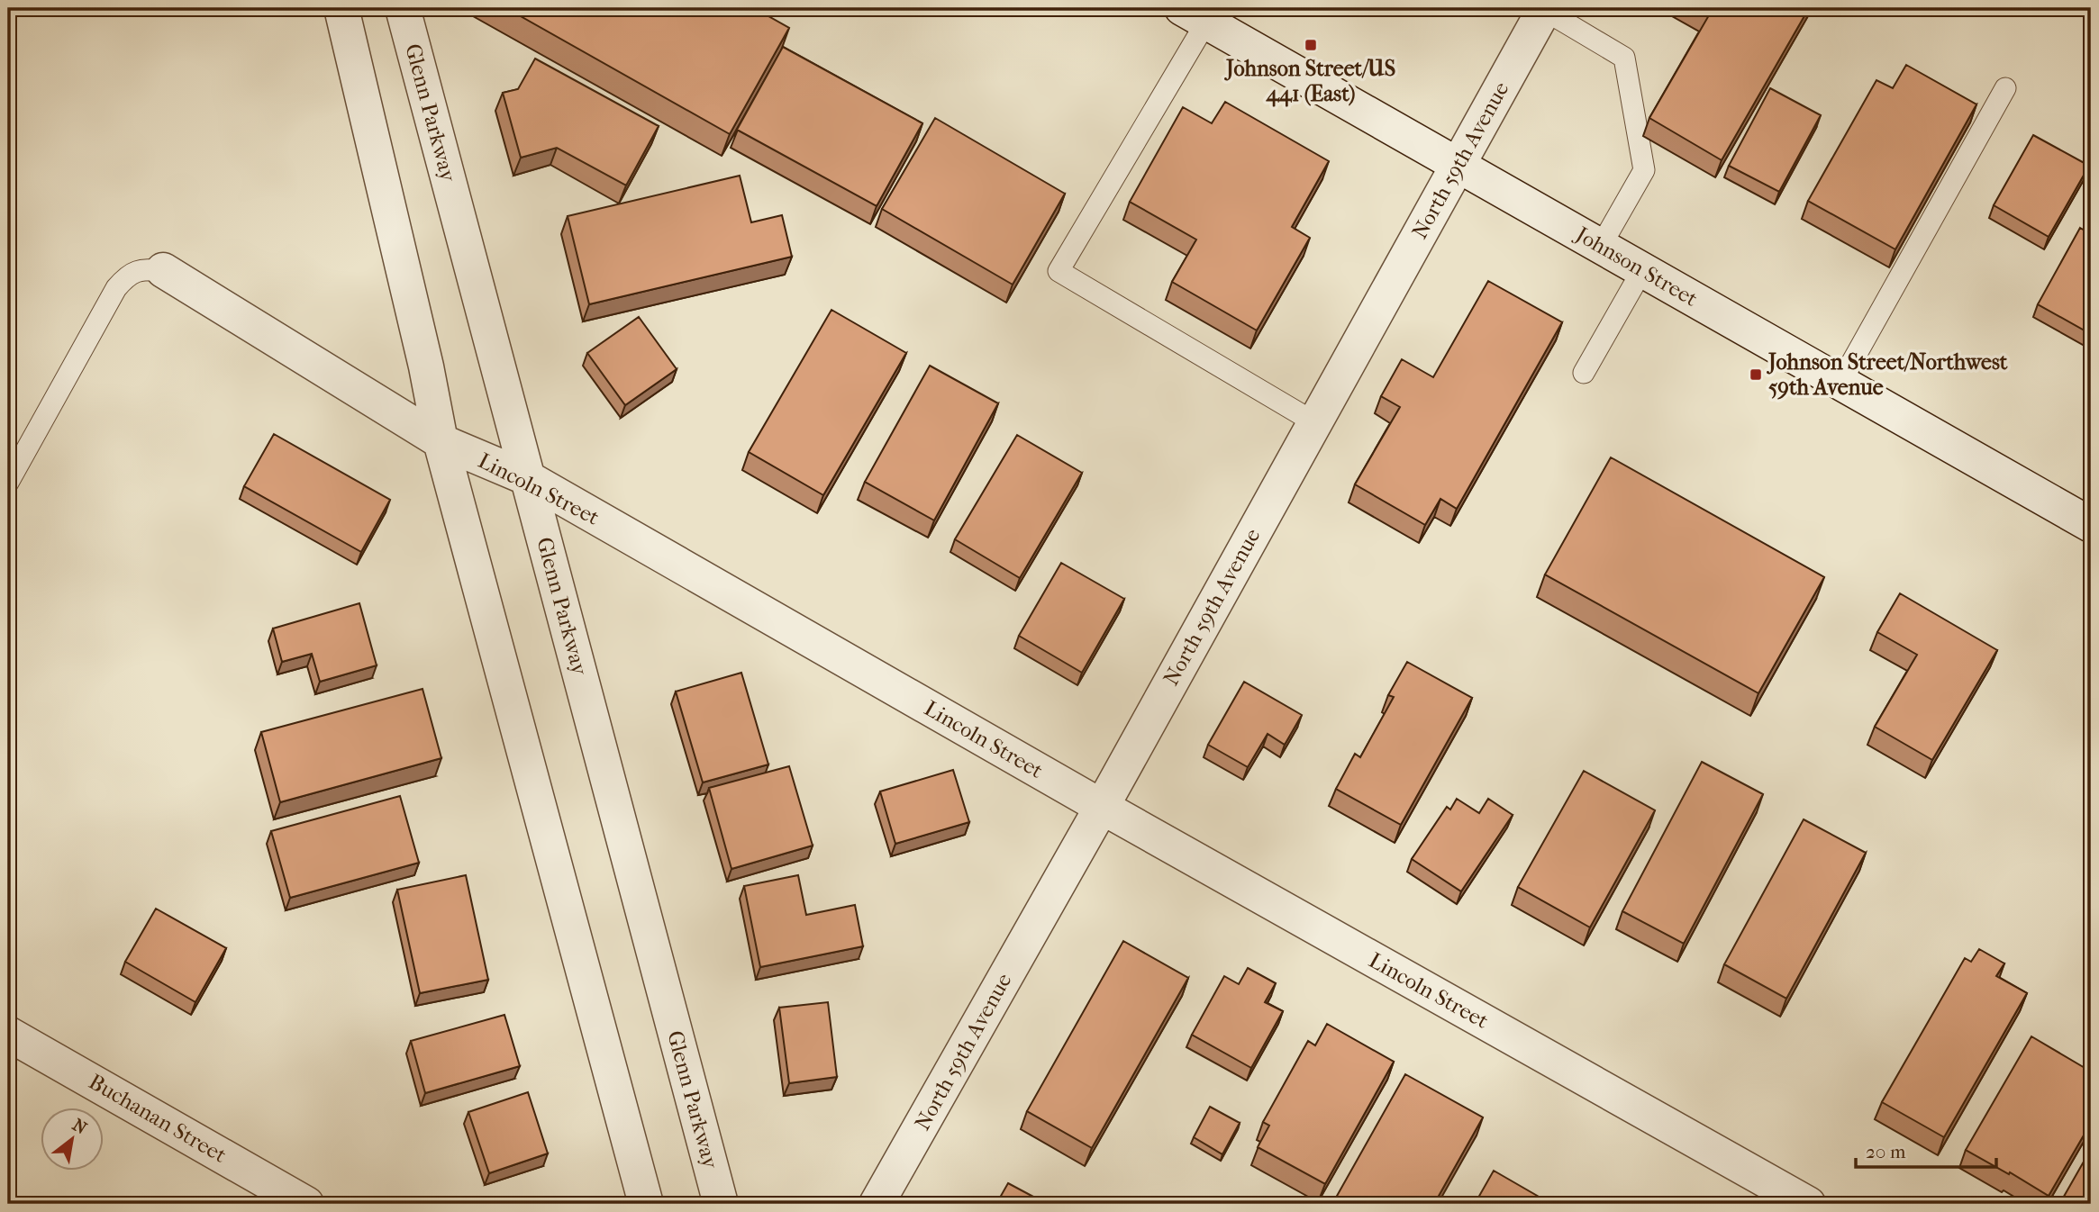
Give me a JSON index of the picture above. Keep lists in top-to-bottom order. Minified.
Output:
{"streets":{"street":["Glenn Parkway","North 59th Avenue","Johnson Street","Lincoln Street","Buchanan Street"]},"crossings":[["Glenn Parkway","Lincoln Street"],["North 59th Avenue","Johnson Street"],["North 59th Avenue","Lincoln Street"]],"places":{"transit":["Johnson Street/US 441 (East)","Johnson Street/Northwest 59th Avenue"]},"scale_bar":"20 m","north":"top right"}
